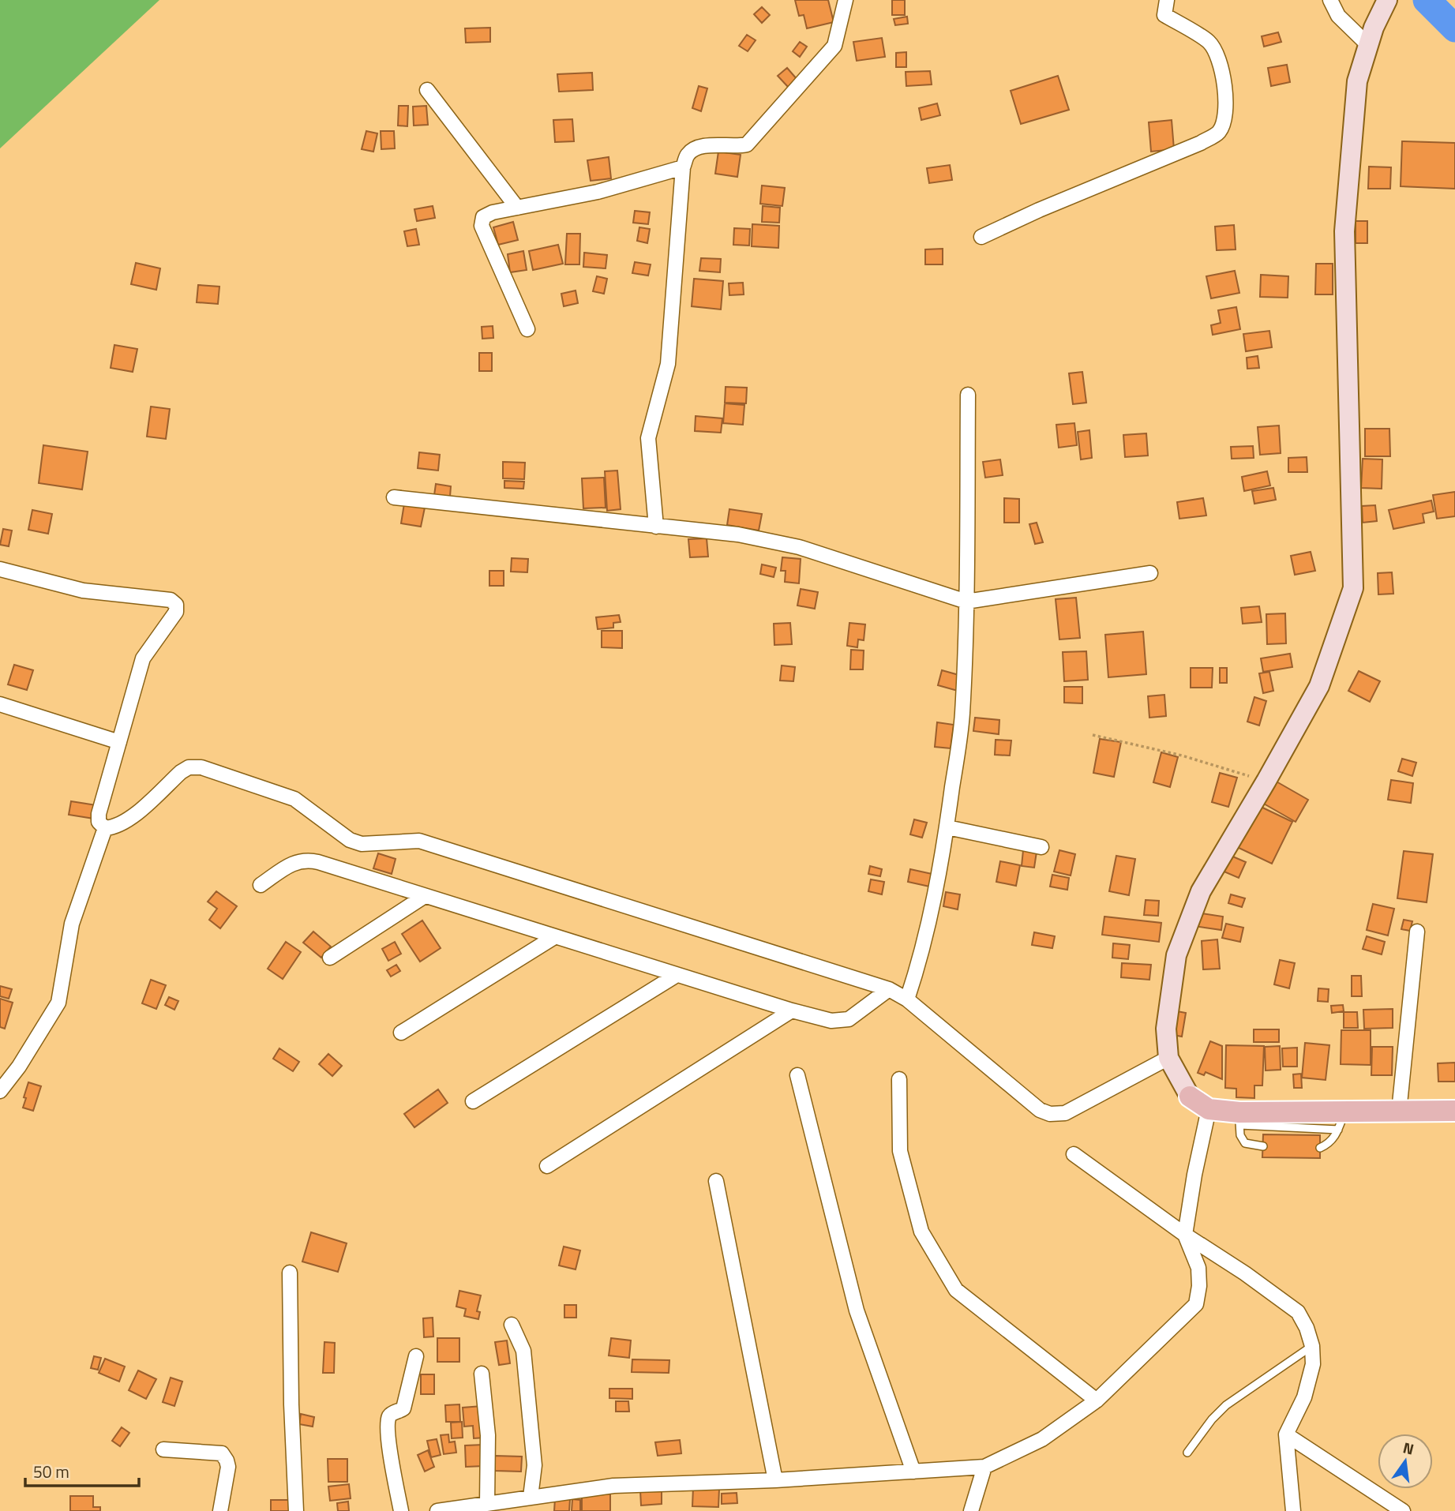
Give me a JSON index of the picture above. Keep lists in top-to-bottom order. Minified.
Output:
{"scale_bar":"50 m","north":"top"}
